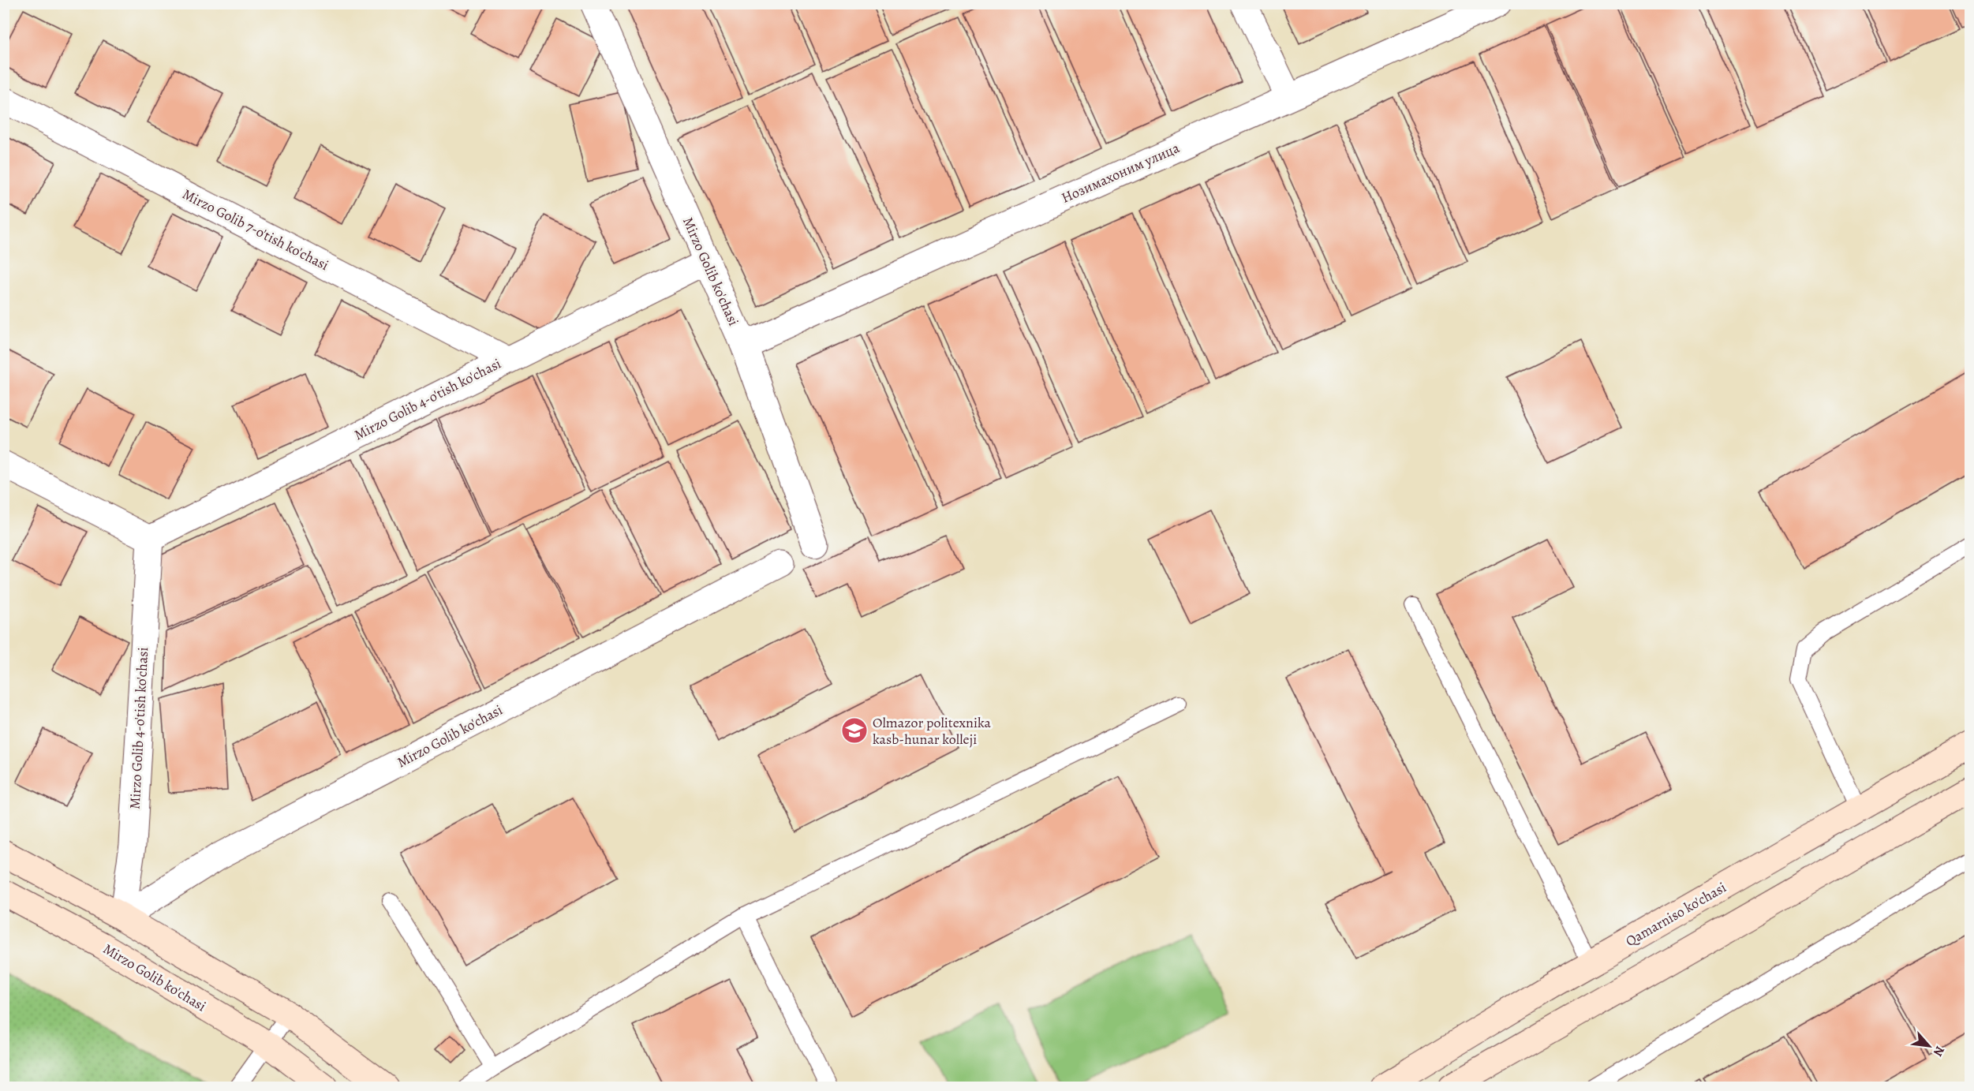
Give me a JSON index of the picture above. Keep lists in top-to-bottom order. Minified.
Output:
{"streets":{"main road":["Mirzo Golib ko'chasi","Qamarniso ko'chasi"],"street":["Нозимахоним улица","Mirzo Golib 7-o'tish ko'chasi","Mirzo Golib 4-o'tish ko'chasi"]},"crossings":[["Нозимахоним улица","Mirzo Golib ko'chasi"],["Mirzo Golib 7-o'tish ko'chasi","Mirzo Golib 4-o'tish ko'chasi"],["Mirzo Golib ko'chasi","Mirzo Golib 4-o'tish ko'chasi"]],"places":{"school or university":["Оlmazor politexnika kasb-hunar kolleji"]},"north":"bottom right"}
